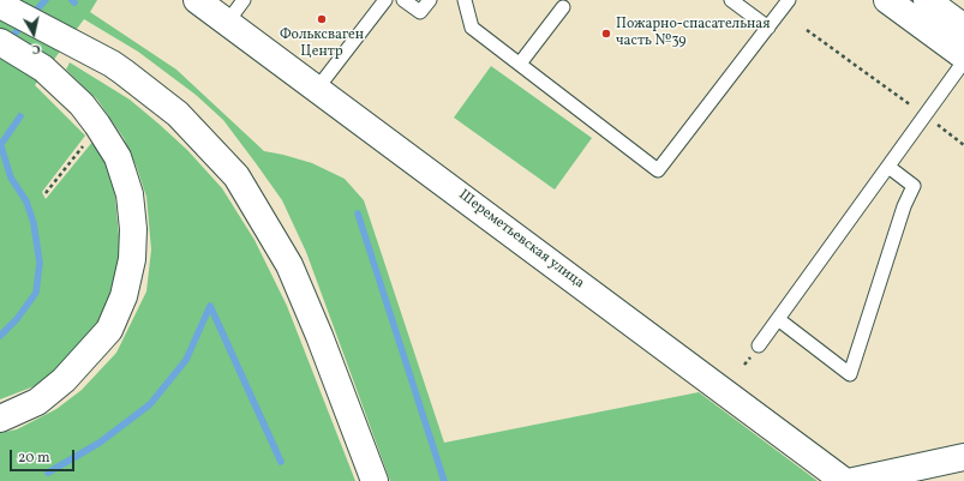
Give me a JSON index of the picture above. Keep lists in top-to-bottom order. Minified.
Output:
{"streets":{"main road":["Шереметьевская улица"]},"places":["Фольксваген Центр","Пожарно-спасательная часть №39"],"scale_bar":"20 m","north":"bottom"}
